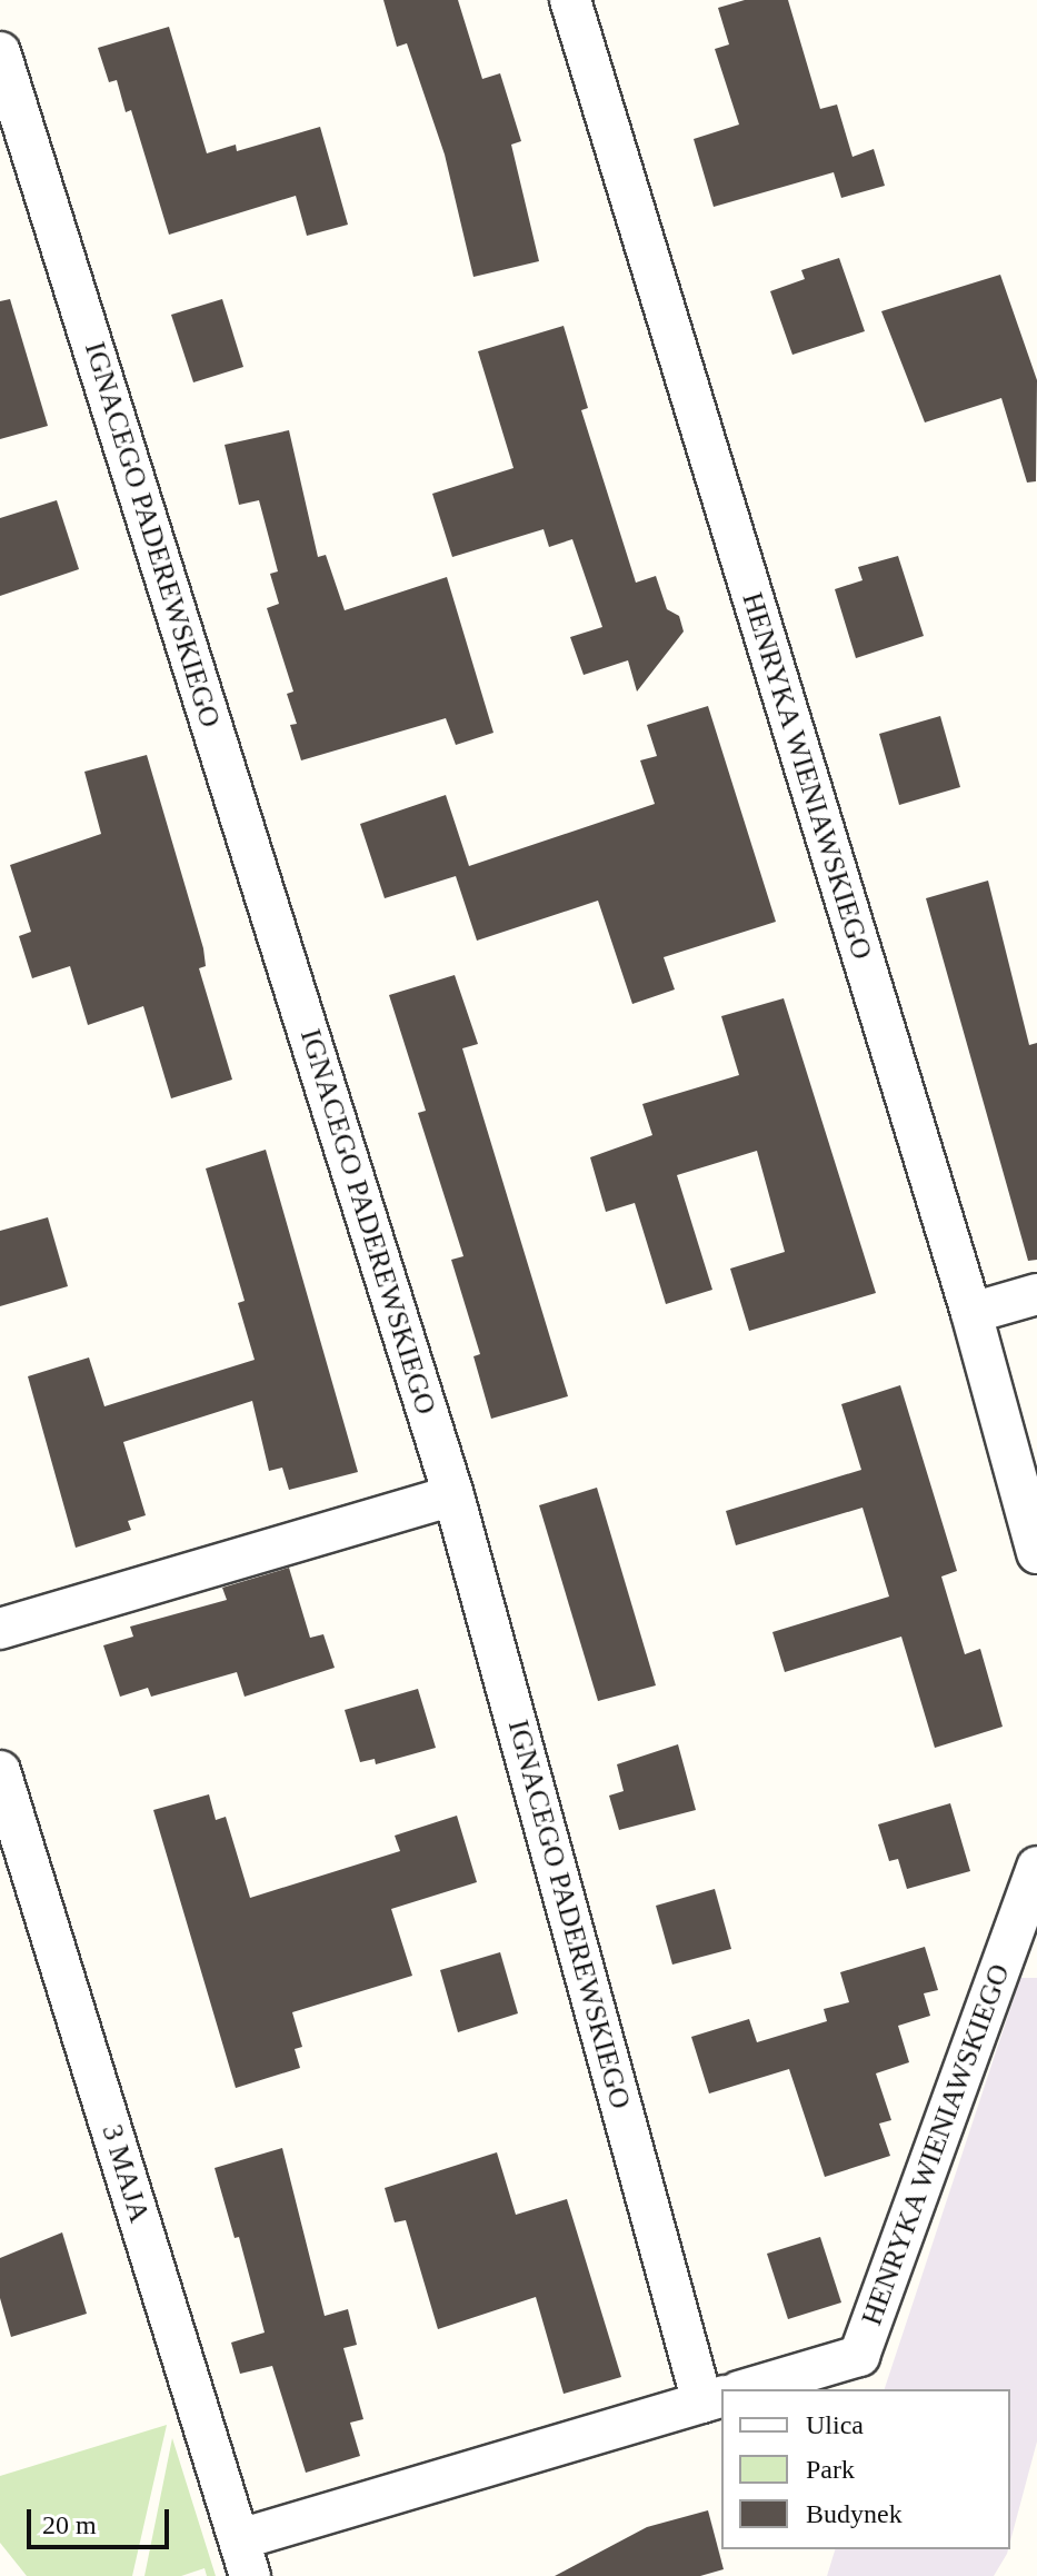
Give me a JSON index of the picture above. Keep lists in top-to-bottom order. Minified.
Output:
{"streets":{"street":["IGNACEGO PADEREWSKIEGO","HENRYKA WIENIAWSKIEGO","3 MAJA"]},"crossings":[["IGNACEGO PADEREWSKIEGO","HENRYKA WIENIAWSKIEGO"],["HENRYKA WIENIAWSKIEGO","3 MAJA"]],"legend":["Ulica","Park","Budynek"],"scale_bar":"20 m"}
